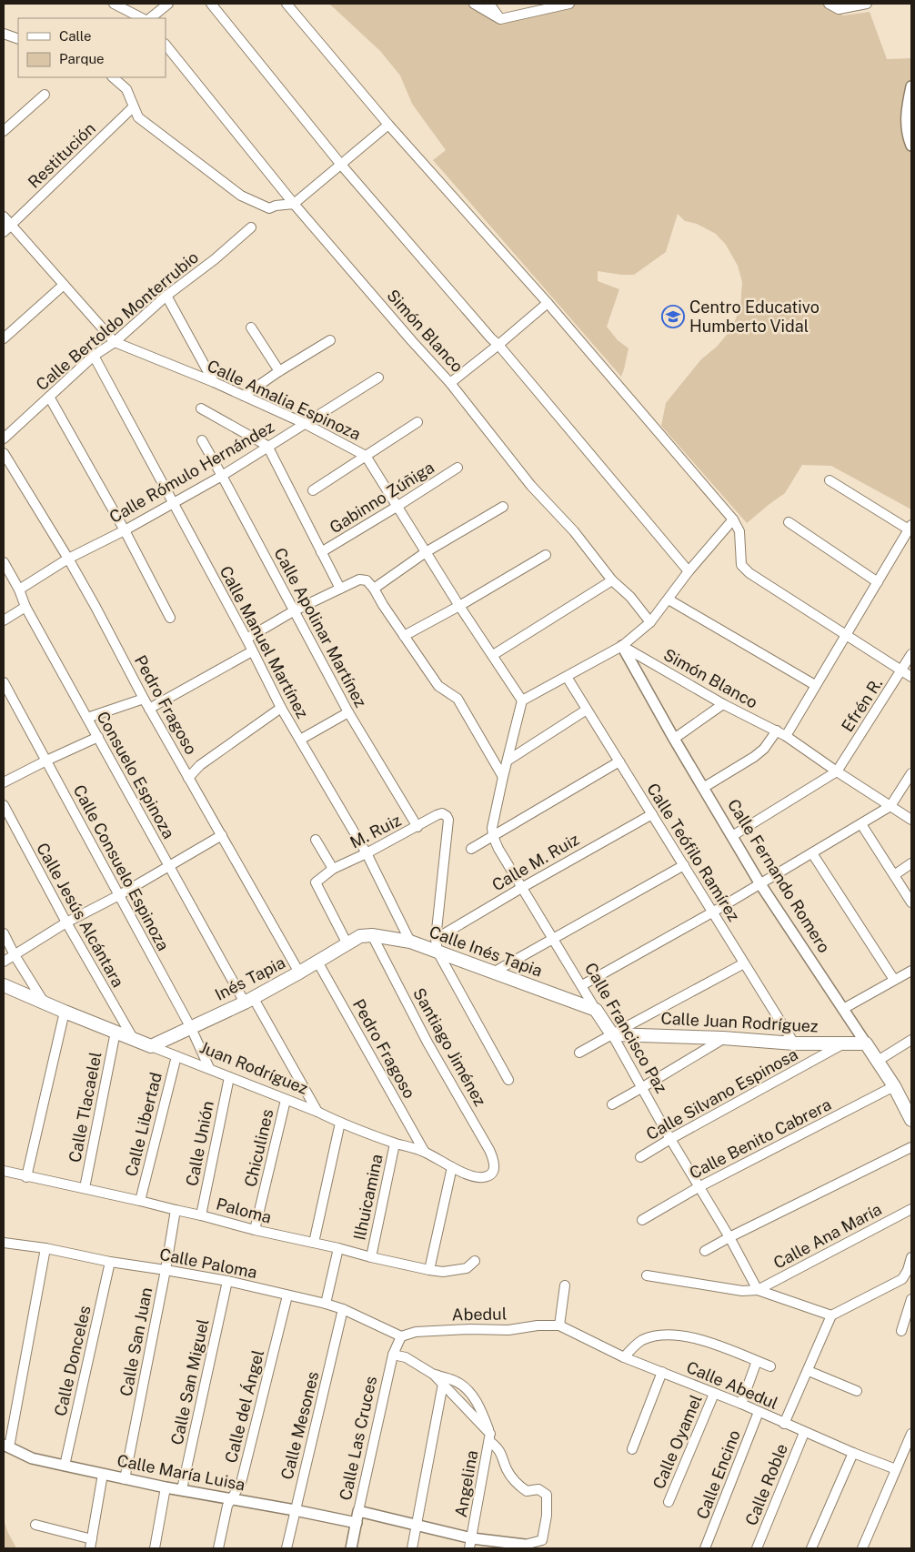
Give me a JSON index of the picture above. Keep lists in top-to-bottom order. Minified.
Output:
{"streets":{"main road":["Calle Fernando Romero","Calle Inés Tapia","Inés Tapia","Calle Juan Rodríguez","Calle Francisco Paz","Juan Rodríguez"],"street":["Restitución","Calle Bertoldo Monterrubio","Simón Blanco","Calle Amalia Espinoza","Calle Rómulo Hernández","Gabinno Zúñiga","Calle Apolinar Martínez","Calle Manuel Martínez","Pedro Fragoso","Efrén R.","Consuelo Espinoza","M. Ruiz","Calle Teófilo Ramírez","Calle M. Ruiz","Calle Consuelo Espinoza","Calle Jesús Alcántara","Santiago Jiménez","Calle Silvano Espinosa","Calle Tlacaelel","Calle Libertad","Calle Benito Cabrera","Calle Unión","Chiculines","Ilhuicamina","Paloma","Calle Ana María","Calle Paloma","Abedul","Calle San Juan","Calle Donceles","Calle San Miguel","Calle Abedul","Calle del Ángel","Calle Mesones","Calle Las Cruces","Calle Oyamel","Calle María Luisa","Calle Encino","Angelina","Calle Roble"]},"crossings":[["Restitución","Calle Amalia Espinoza"],["Calle Bertoldo Monterrubio","Calle Amalia Espinoza"],["Calle Bertoldo Monterrubio","Calle Manuel Martínez"],["Simón Blanco","Efrén R."],["Simón Blanco","Calle Fernando Romero"],["Calle Amalia Espinoza","Calle Rómulo Hernández"],["Calle Amalia Espinoza","Gabinno Zúñiga"],["Calle Rómulo Hernández","Calle Apolinar Martínez"],["Calle Rómulo Hernández","Calle Manuel Martínez"],["Calle Rómulo Hernández","Pedro Fragoso"],["Calle Rómulo Hernández","Consuelo Espinoza"],["Calle Apolinar Martínez","M. Ruiz"],["Calle Manuel Martínez","M. Ruiz"],["Calle Manuel Martínez","Calle Inés Tapia"],["Pedro Fragoso","Inés Tapia"],["Pedro Fragoso","Juan Rodríguez"],["Consuelo Espinoza","Inés Tapia"],["Consuelo Espinoza","Juan Rodríguez"],["M. Ruiz","Calle M. Ruiz"],["M. Ruiz","Inés Tapia"],["Calle Teófilo Ramírez","Calle M. Ruiz"],["Calle Teófilo Ramírez","Calle Juan Rodríguez"],["Calle M. Ruiz","Calle Francisco Paz"],["Calle Consuelo Espinoza","Inés Tapia"],["Calle Consuelo Espinoza","Juan Rodríguez"],["Calle Fernando Romero","Calle Juan Rodríguez"],["Calle Fernando Romero","Calle Benito Cabrera"],["Calle Jesús Alcántara","Juan Rodríguez"],["Calle Inés Tapia","Inés Tapia"],["Calle Inés Tapia","Calle Francisco Paz"],["Calle Inés Tapia","Santiago Jiménez"],["Inés Tapia","Santiago Jiménez"],["Inés Tapia","Juan Rodríguez"],["Calle Juan Rodríguez","Calle Francisco Paz"],["Calle Juan Rodríguez","Calle Silvano Espinosa"],["Calle Francisco Paz","Calle Silvano Espinosa"],["Calle Francisco Paz","Calle Benito Cabrera"],["Calle Francisco Paz","Calle Ana María"],["Santiago Jiménez","Juan Rodríguez"],["Juan Rodríguez","Calle Tlacaelel"],["Juan Rodríguez","Calle Libertad"],["Juan Rodríguez","Calle Unión"],["Juan Rodríguez","Chiculines"],["Juan Rodríguez","Ilhuicamina"],["Calle Tlacaelel","Paloma"],["Calle Libertad","Paloma"],["Calle Unión","Paloma"],["Chiculines","Paloma"],["Ilhuicamina","Paloma"],["Paloma","Calle San Juan"],["Calle Paloma","Abedul"],["Calle Paloma","Calle San Juan"],["Calle Paloma","Calle Donceles"],["Calle Paloma","Calle San Miguel"],["Calle Paloma","Calle del Ángel"],["Calle Paloma","Calle Mesones"],["Calle Paloma","Calle Las Cruces"],["Abedul","Calle Abedul"],["Abedul","Calle Las Cruces"],["Calle San Juan","Calle María Luisa"],["Calle Donceles","Calle María Luisa"],["Calle San Miguel","Calle María Luisa"],["Calle Abedul","Calle Oyamel"],["Calle Abedul","Calle Encino"],["Calle Abedul","Calle Roble"],["Calle del Ángel","Calle María Luisa"],["Calle Mesones","Calle María Luisa"],["Calle Las Cruces","Calle María Luisa"]],"places":{"school or university":["Centro Educativo Humberto Vidal"]},"legend":["Calle","Parque"]}
